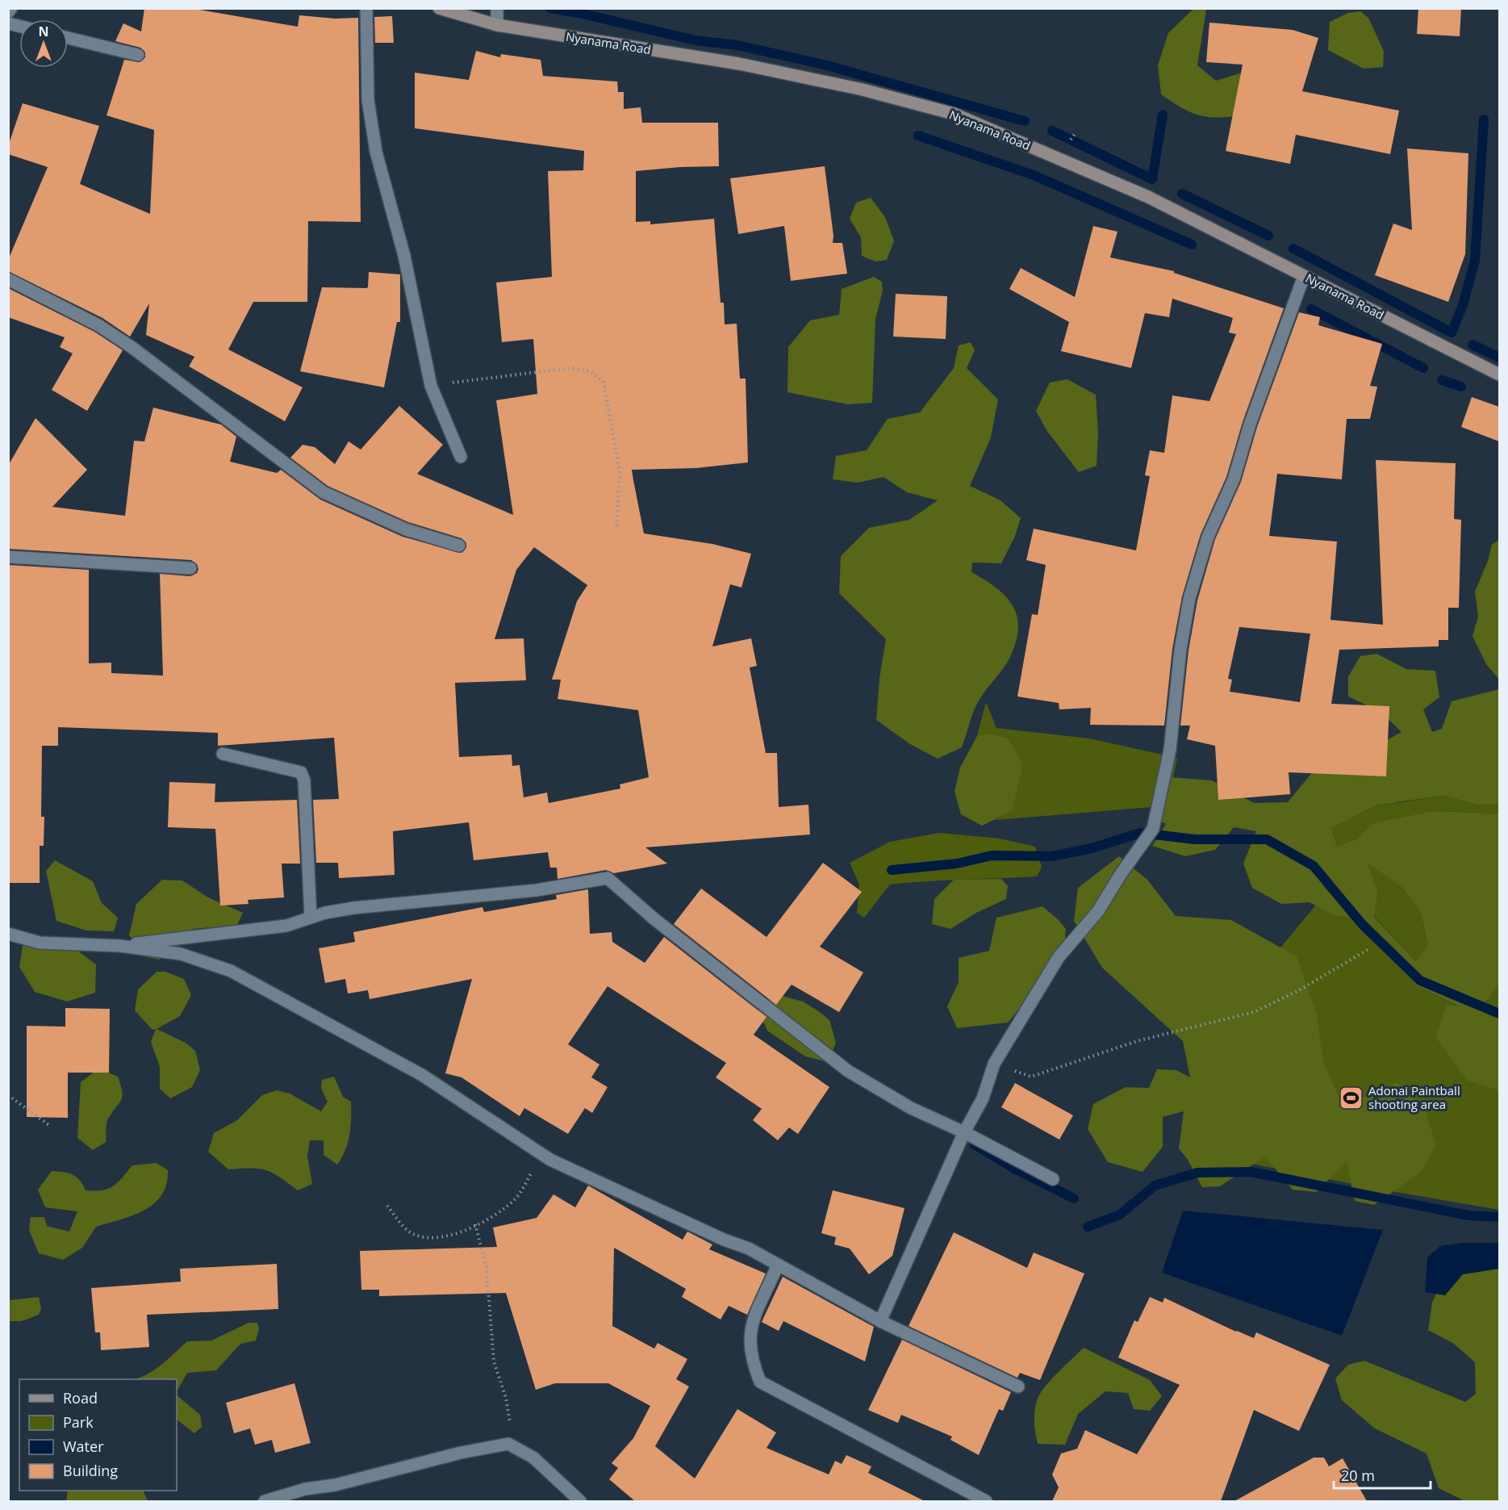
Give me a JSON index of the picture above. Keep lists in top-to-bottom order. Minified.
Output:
{"streets":{"street":["Nyanama Road"]},"places":{"sports":["Adonai Paintball shooting area"]},"legend":["Road","Park","Water","Building"],"scale_bar":"20 m","north":"top"}
